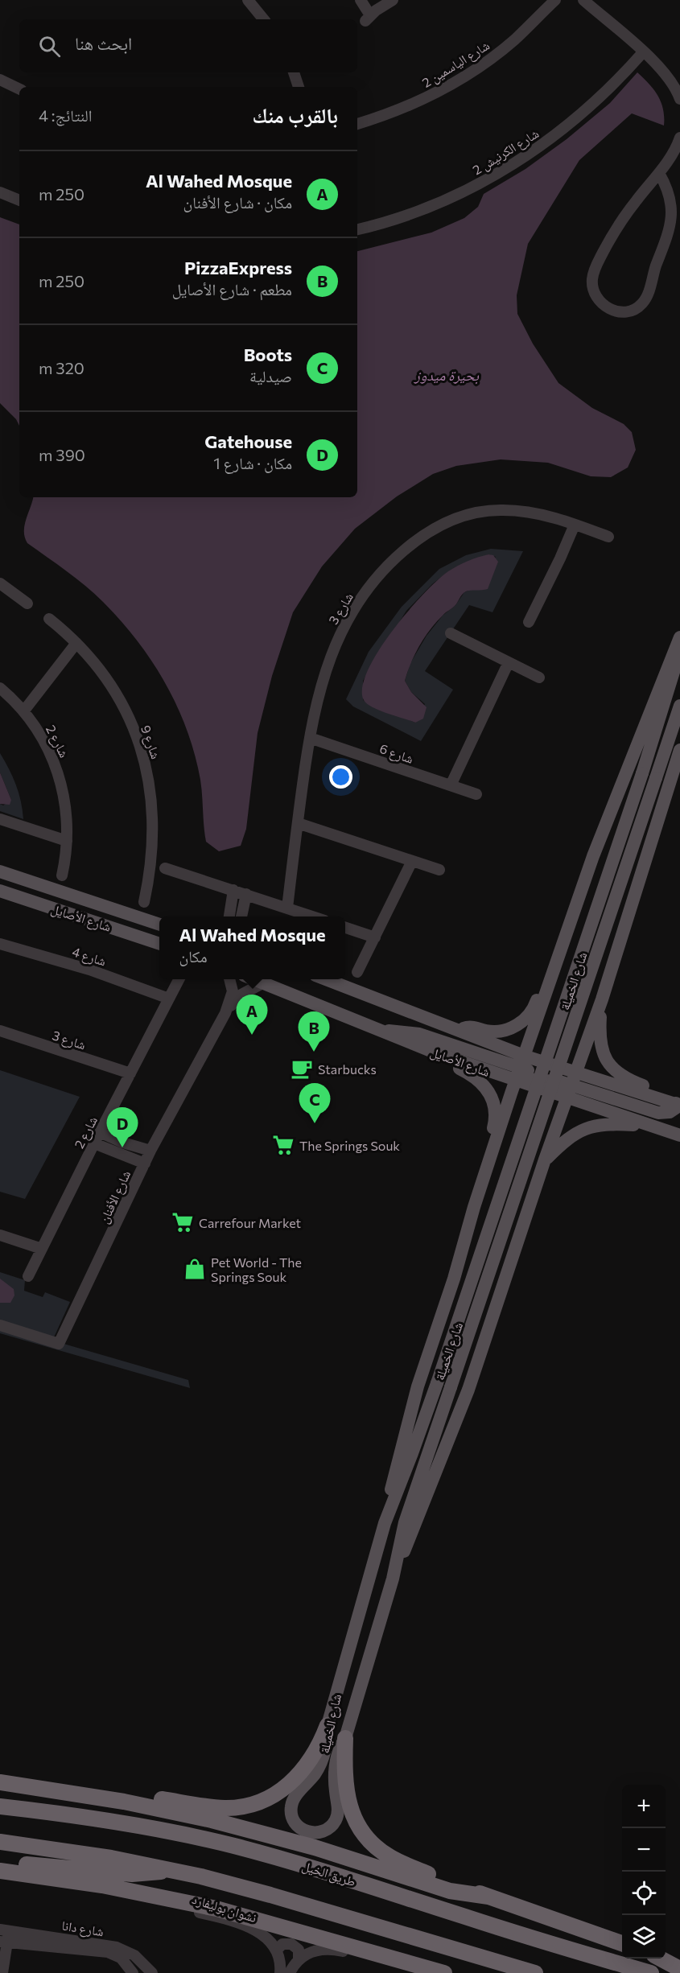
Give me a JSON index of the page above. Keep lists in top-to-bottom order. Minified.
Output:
{"streets":{"highway":["طريق الخيل"],"main road":["شارع الأصايل","شارع الخميلة"],"street":["شارع الياسمين 2","شارع الكرنيش 2","شارع 3","شارع 2","شارع 9","شارع 6","شارع 4","شارع الأفنان","نشوان بوليفارد","شارع دانا"]},"crossings":[["شارع 3","شارع 2"],["شارع 3","شارع 6"],["شارع 2","شارع 4"],["شارع الأصايل","شارع الأفنان"]],"water":["بحيرة ميدوز"],"places":{"cafe":["Starbucks"],"supermarket":["The Springs Souk","Carrefour Market"],"shop":["Pet World - The Springs Souk"]},"page":{"search":"ابحث هنا","heading":["بالقرب منك","النتائج: 4"],"list":[{"mark":"A","name":"Al Wahed Mosque","note":"مكان · شارع الأفنان","value":"250 m"},{"mark":"B","name":"PizzaExpress","note":"مطعم · شارع الأصايل","value":"250 m"},{"mark":"C","name":"Boots","note":"صيدلية","value":"320 m"},{"mark":"D","name":"Gatehouse","note":"مكان · شارع 1","value":"390 m"}],"popup":["Al Wahed Mosque","مكان"],"pins":["A","B","C","D"],"map_buttons":["+","−"]}}
